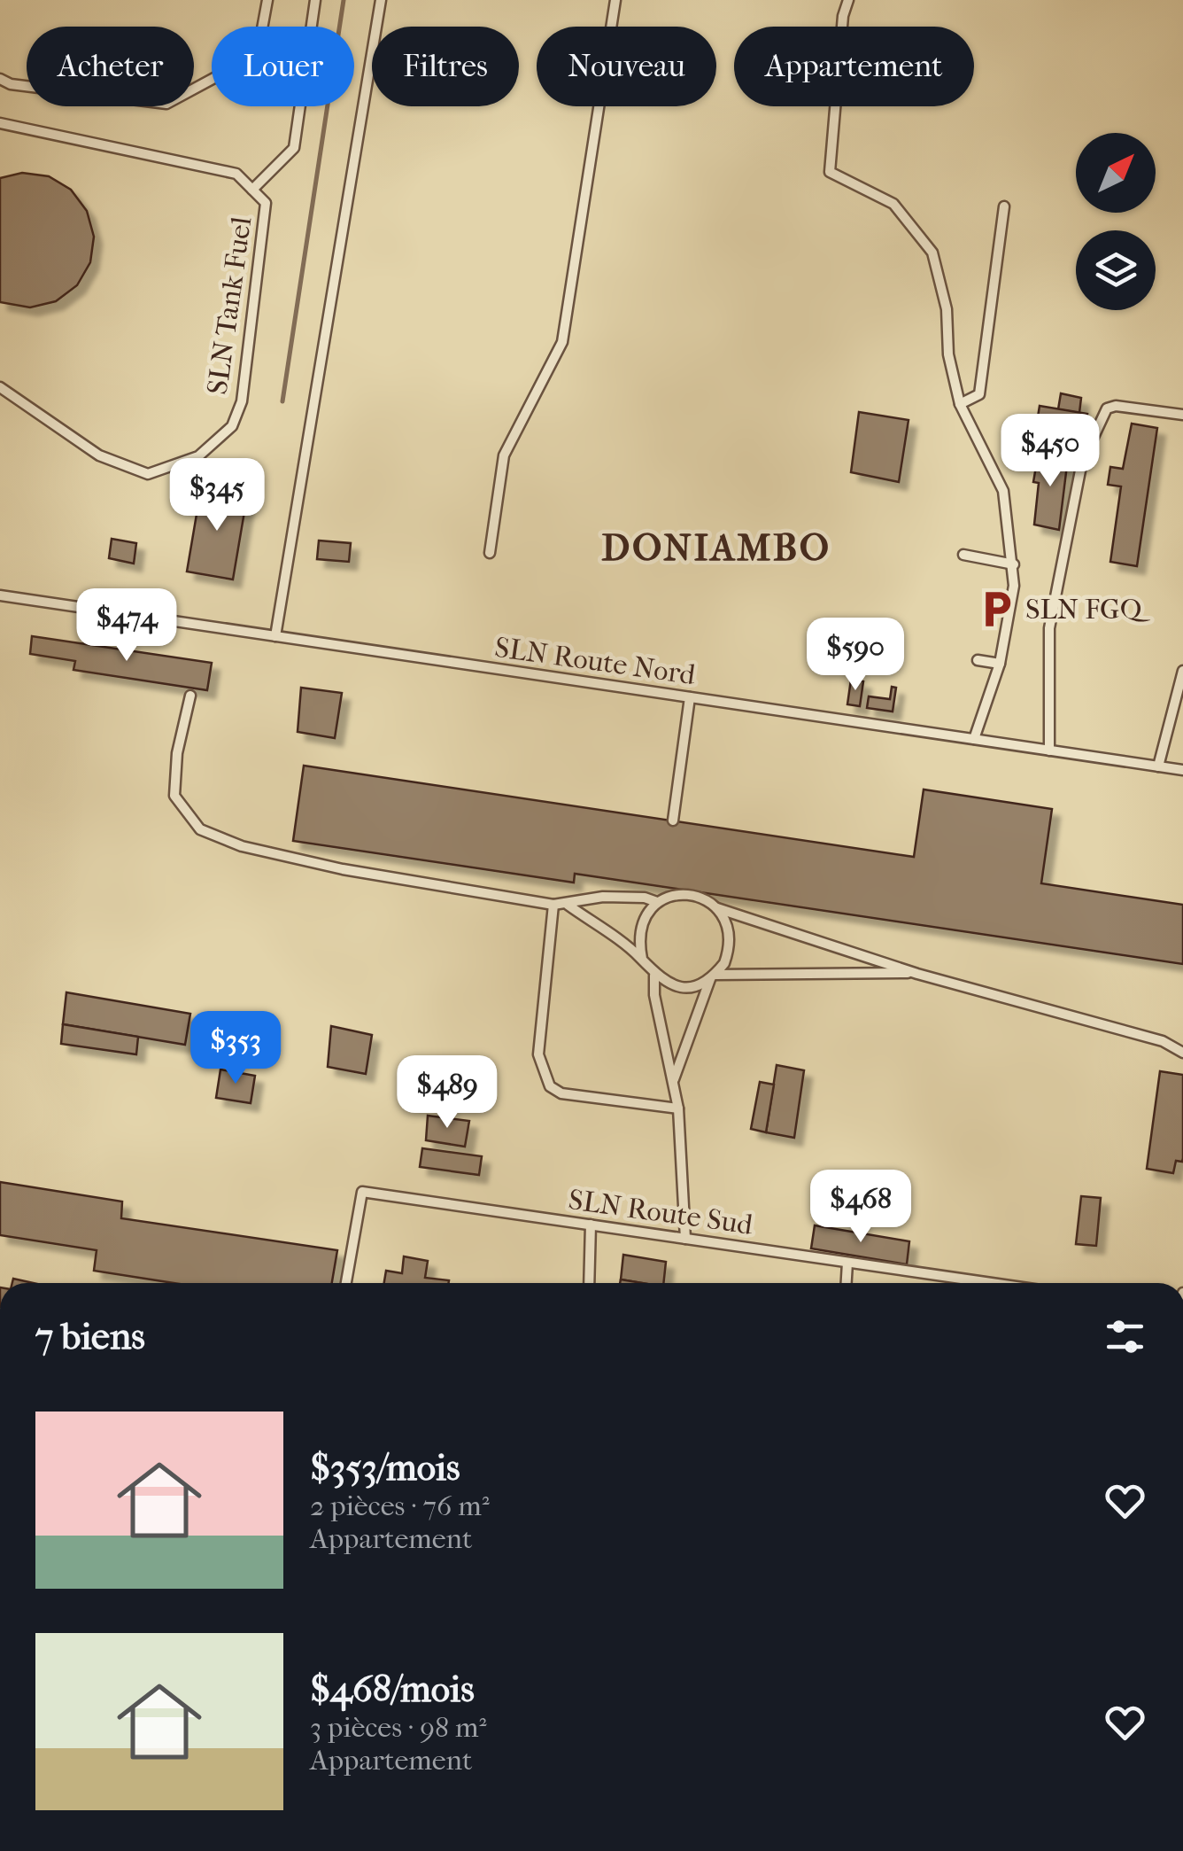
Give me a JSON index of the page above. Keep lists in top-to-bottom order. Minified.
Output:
{"streets":{"lane":["SLN Tank Fuel","SLN Route Nord","SLN Route Sud"]},"districts":["DONIAMBO"],"places":{"parking":["SLN FGQ"]},"north":"top right","page":{"chip":["Acheter","Louer","Filtres","Nouveau","Appartement"],"price":["$450","$345","$474","$590","$353","$489","$468"],"heading":"7 biens","list":[{"name":"$353/mois","note":"2 pièces · 76 m² · Appartement"},{"name":"$468/mois","note":"3 pièces · 98 m² · Appartement"}]}}
